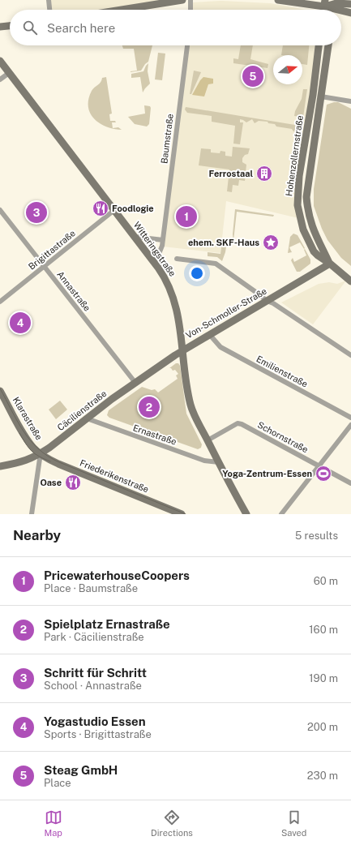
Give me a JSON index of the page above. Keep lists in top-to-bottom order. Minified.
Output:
{"streets":{"street":["Baumstraße","Hohenzollernstraße","Witteringstraße","Brigittastraße","Annastraße","Von-Schmoller-Straße","Emilienstraße","Cäcilienstraße","Klarastraße","Ernastraße","Schornstraße","Friederikenstraße"]},"crossings":[["Baumstraße","Witteringstraße"],["Hohenzollernstraße","Von-Schmoller-Straße"],["Witteringstraße","Brigittastraße"],["Witteringstraße","Von-Schmoller-Straße"],["Witteringstraße","Ernastraße"],["Witteringstraße","Schornstraße"],["Brigittastraße","Annastraße"],["Annastraße","Von-Schmoller-Straße"],["Annastraße","Cäcilienstraße"],["Von-Schmoller-Straße","Emilienstraße"],["Von-Schmoller-Straße","Cäcilienstraße"],["Cäcilienstraße","Klarastraße"],["Cäcilienstraße","Ernastraße"],["Cäcilienstraße","Friederikenstraße"],["Klarastraße","Friederikenstraße"]],"places":{"building":["Ferrostaal"],"restaurant":["Foodlogie","Oase"],"place":["ehem. SKF-Haus"],"sports":["Yoga-Zentrum-Essen"]},"north":"right","page":{"search":"Search here","pins":["5","3","1","4","2"],"heading":["Nearby","5 results"],"list":[{"mark":"1","name":"PricewaterhouseCoopers","note":"Place · Baumstraße","value":"60 m"},{"mark":"2","name":"Spielplatz Ernastraße","note":"Park · Cäcilienstraße","value":"160 m"},{"mark":"3","name":"Schritt für Schritt","note":"School · Annastraße","value":"190 m"},{"mark":"4","name":"Yogastudio Essen","note":"Sports · Brigittastraße","value":"200 m"},{"mark":"5","name":"Steag GmbH","note":"Place","value":"230 m"}],"nav":["Map","Directions","Saved"]}}
